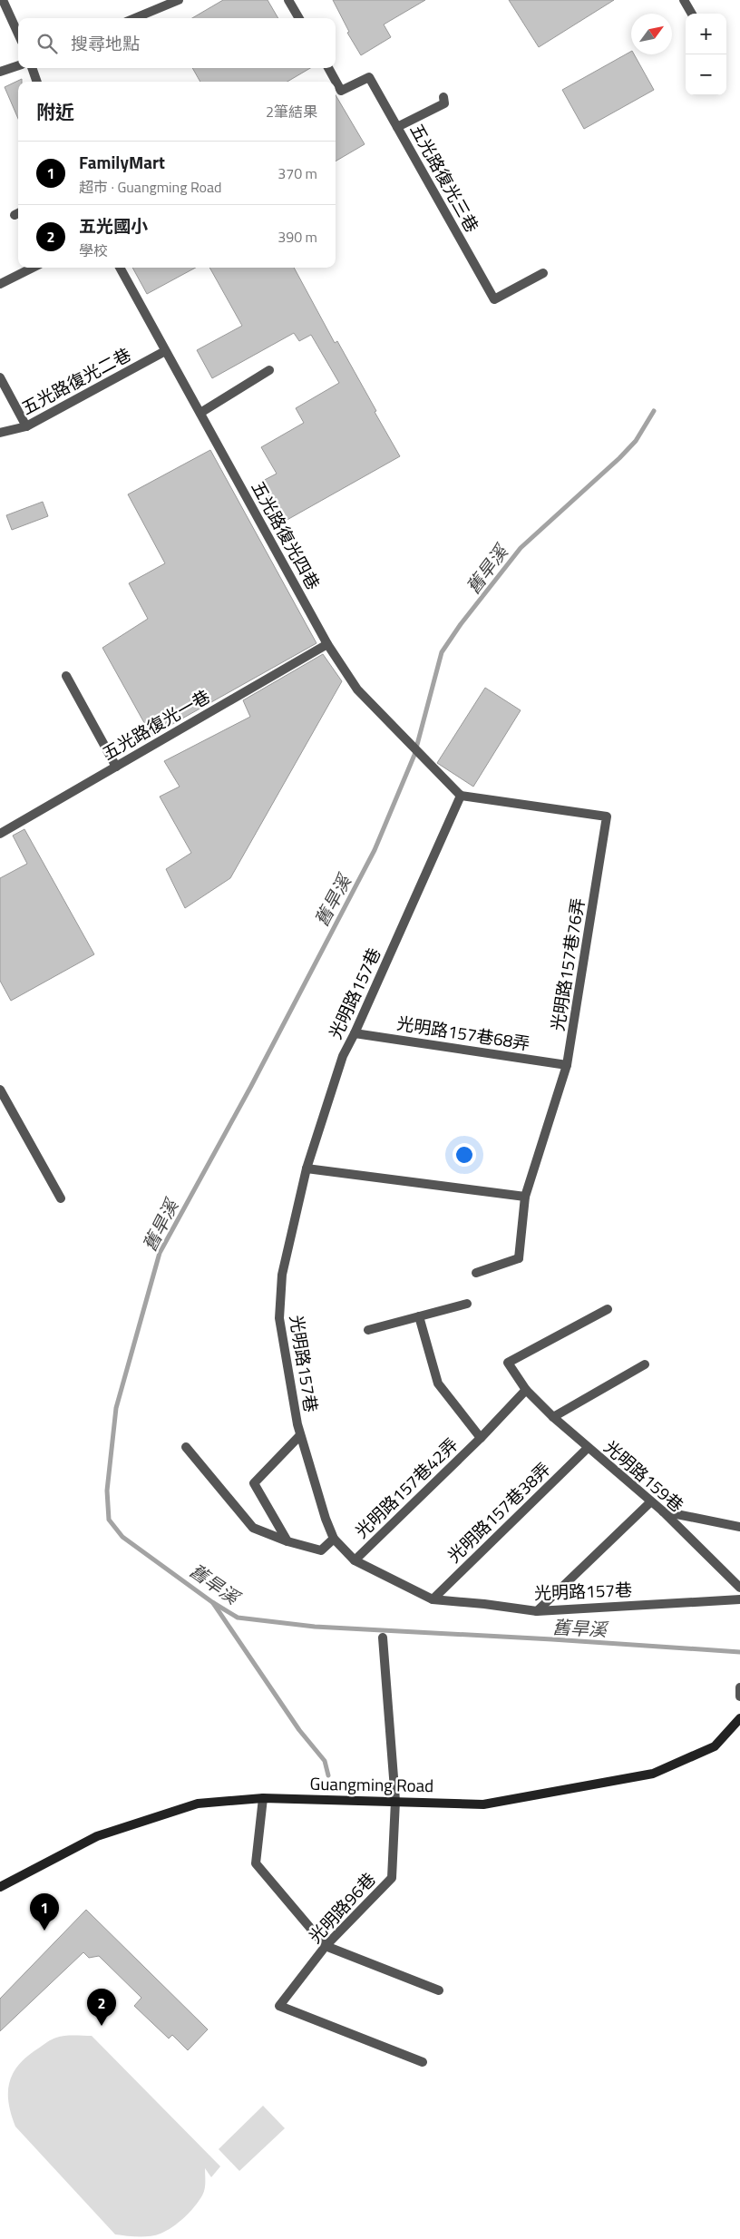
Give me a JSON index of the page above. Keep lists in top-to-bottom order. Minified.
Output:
{"streets":{"street":["五光路復光三巷","五光路復光二巷","五光路復光四巷","五光路復光一巷","光明路157巷76弄","光明路157巷","光明路157巷68弄","光明路159巷","光明路157巷42弄","光明路157巷38弄","Guangming Road","光明路96巷"]},"crossings":[["五光路復光二巷","五光路復光四巷"],["五光路復光四巷","五光路復光一巷"],["五光路復光四巷","光明路157巷76弄"],["五光路復光四巷","光明路157巷"],["光明路157巷76弄","光明路157巷"],["光明路157巷76弄","光明路157巷68弄"],["光明路157巷","光明路157巷68弄"],["光明路157巷","光明路157巷42弄"],["光明路157巷","光明路157巷38弄"],["光明路159巷","光明路157巷42弄"],["光明路159巷","光明路157巷38弄"],["Guangming Road","光明路96巷"]],"water":["舊旱溪"],"north":"top right","page":{"map_buttons":["+","−"],"search":"搜尋地點","heading":["附近","2筆結果"],"list":[{"mark":"1","name":"FamilyMart","note":"超市 · Guangming Road","value":"370 m"},{"mark":"2","name":"五光國小","note":"學校","value":"390 m"}],"pins":["1","2"]}}
